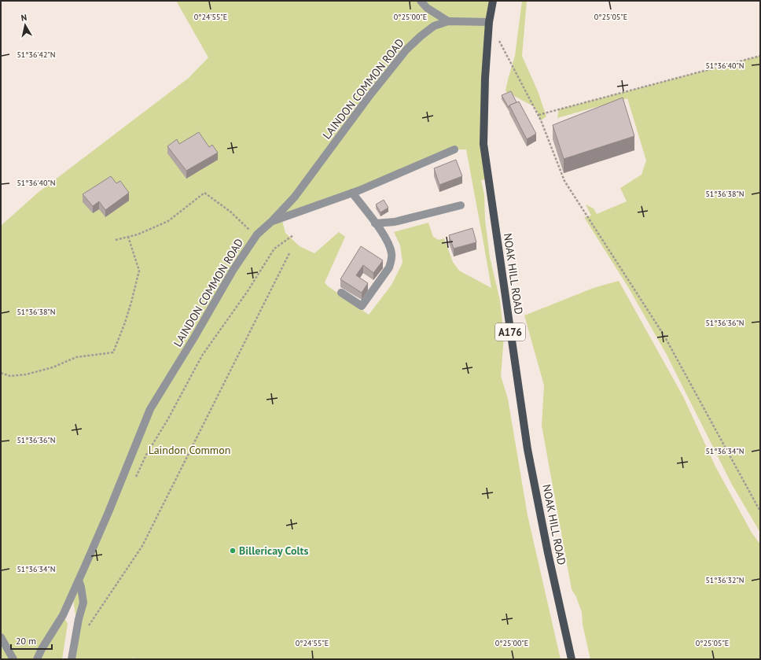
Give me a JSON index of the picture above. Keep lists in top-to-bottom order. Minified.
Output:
{"streets":{"main road":["NOAK HILL ROAD","A176"],"street":["LAINDON COMMON ROAD"]},"crossings":[["LAINDON COMMON ROAD","NOAK HILL ROAD"]],"parks":["Laindon Common"],"places":["Billericay Colts"],"scale_bar":"20 m","north":"top","coordinates":["0°24'55\"E","0°25'00\"E","0°25'05\"E","51°36'42\"N","51°36'40\"N","51°36'38\"N","51°36'36\"N","51°36'34\"N","51°36'32\"N"]}
